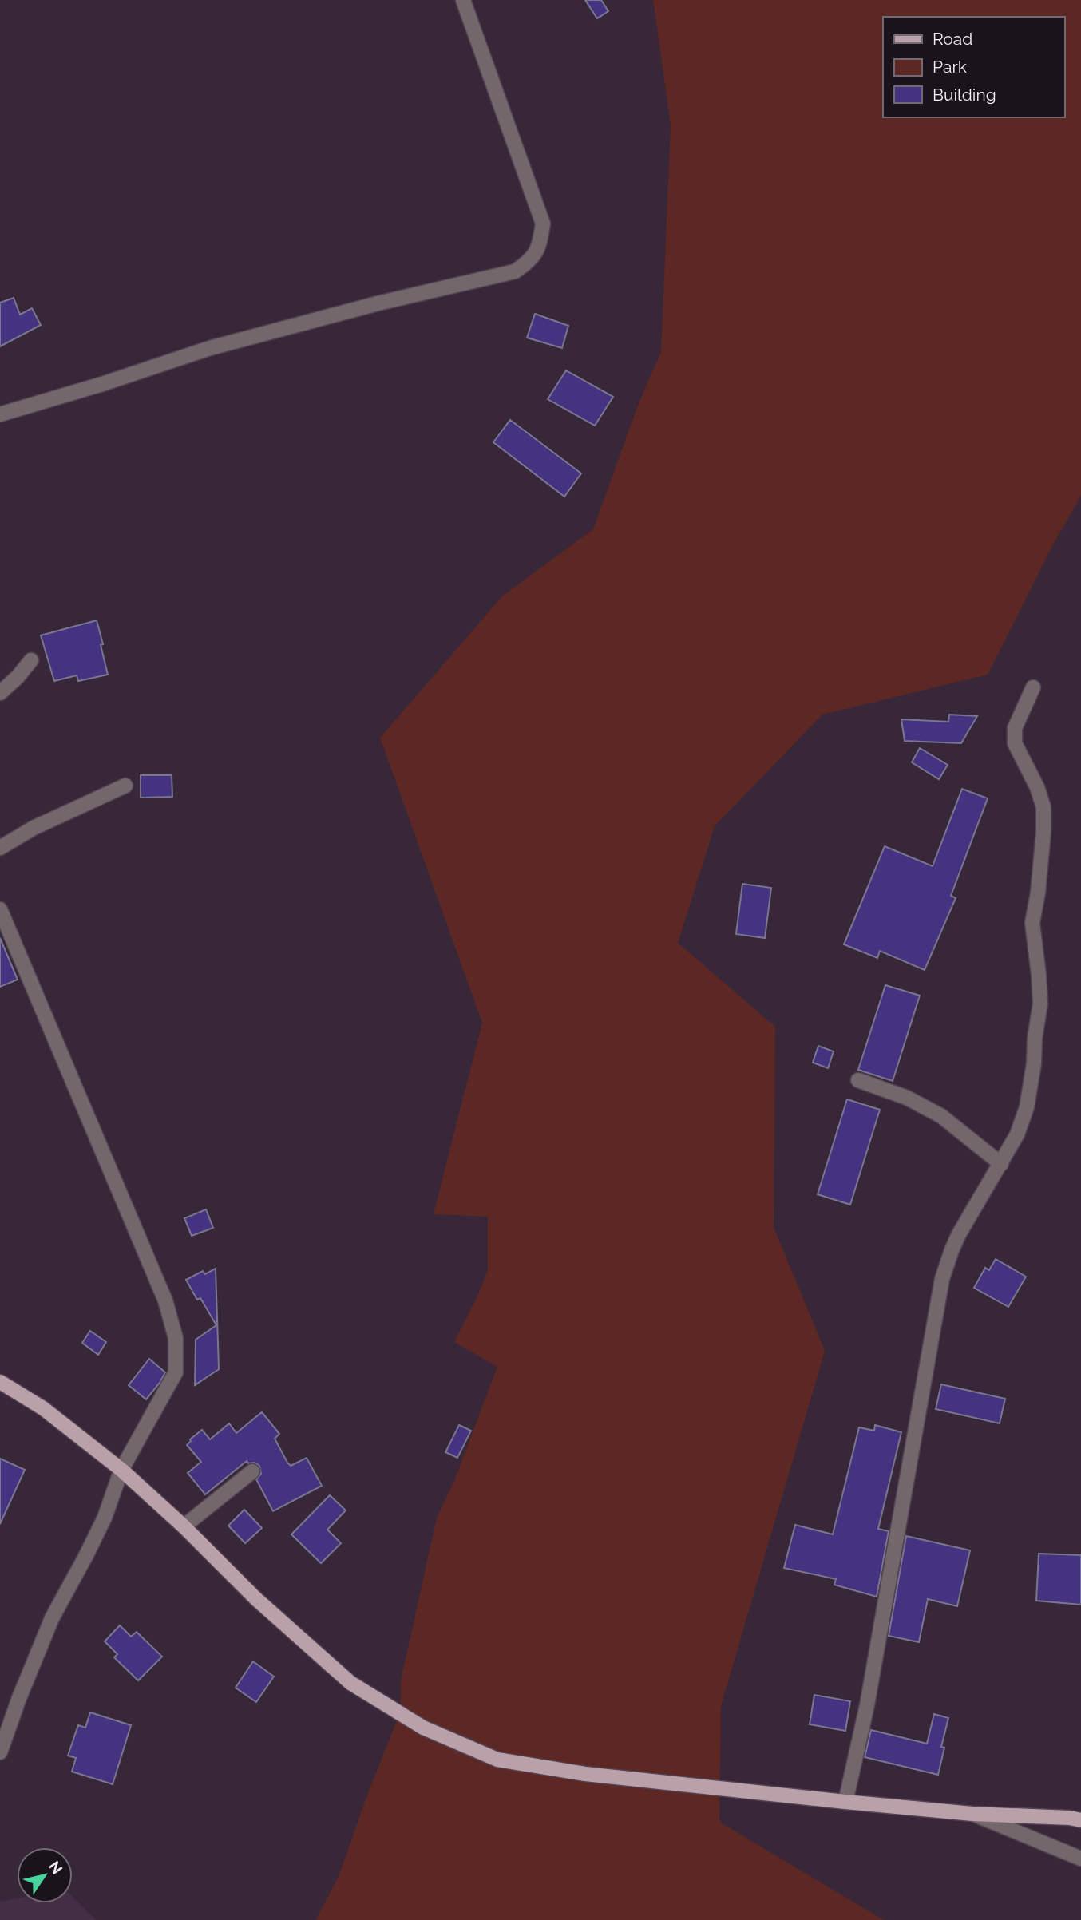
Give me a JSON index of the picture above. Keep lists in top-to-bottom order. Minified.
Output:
{"legend":["Road","Park","Building"],"north":"top right"}
